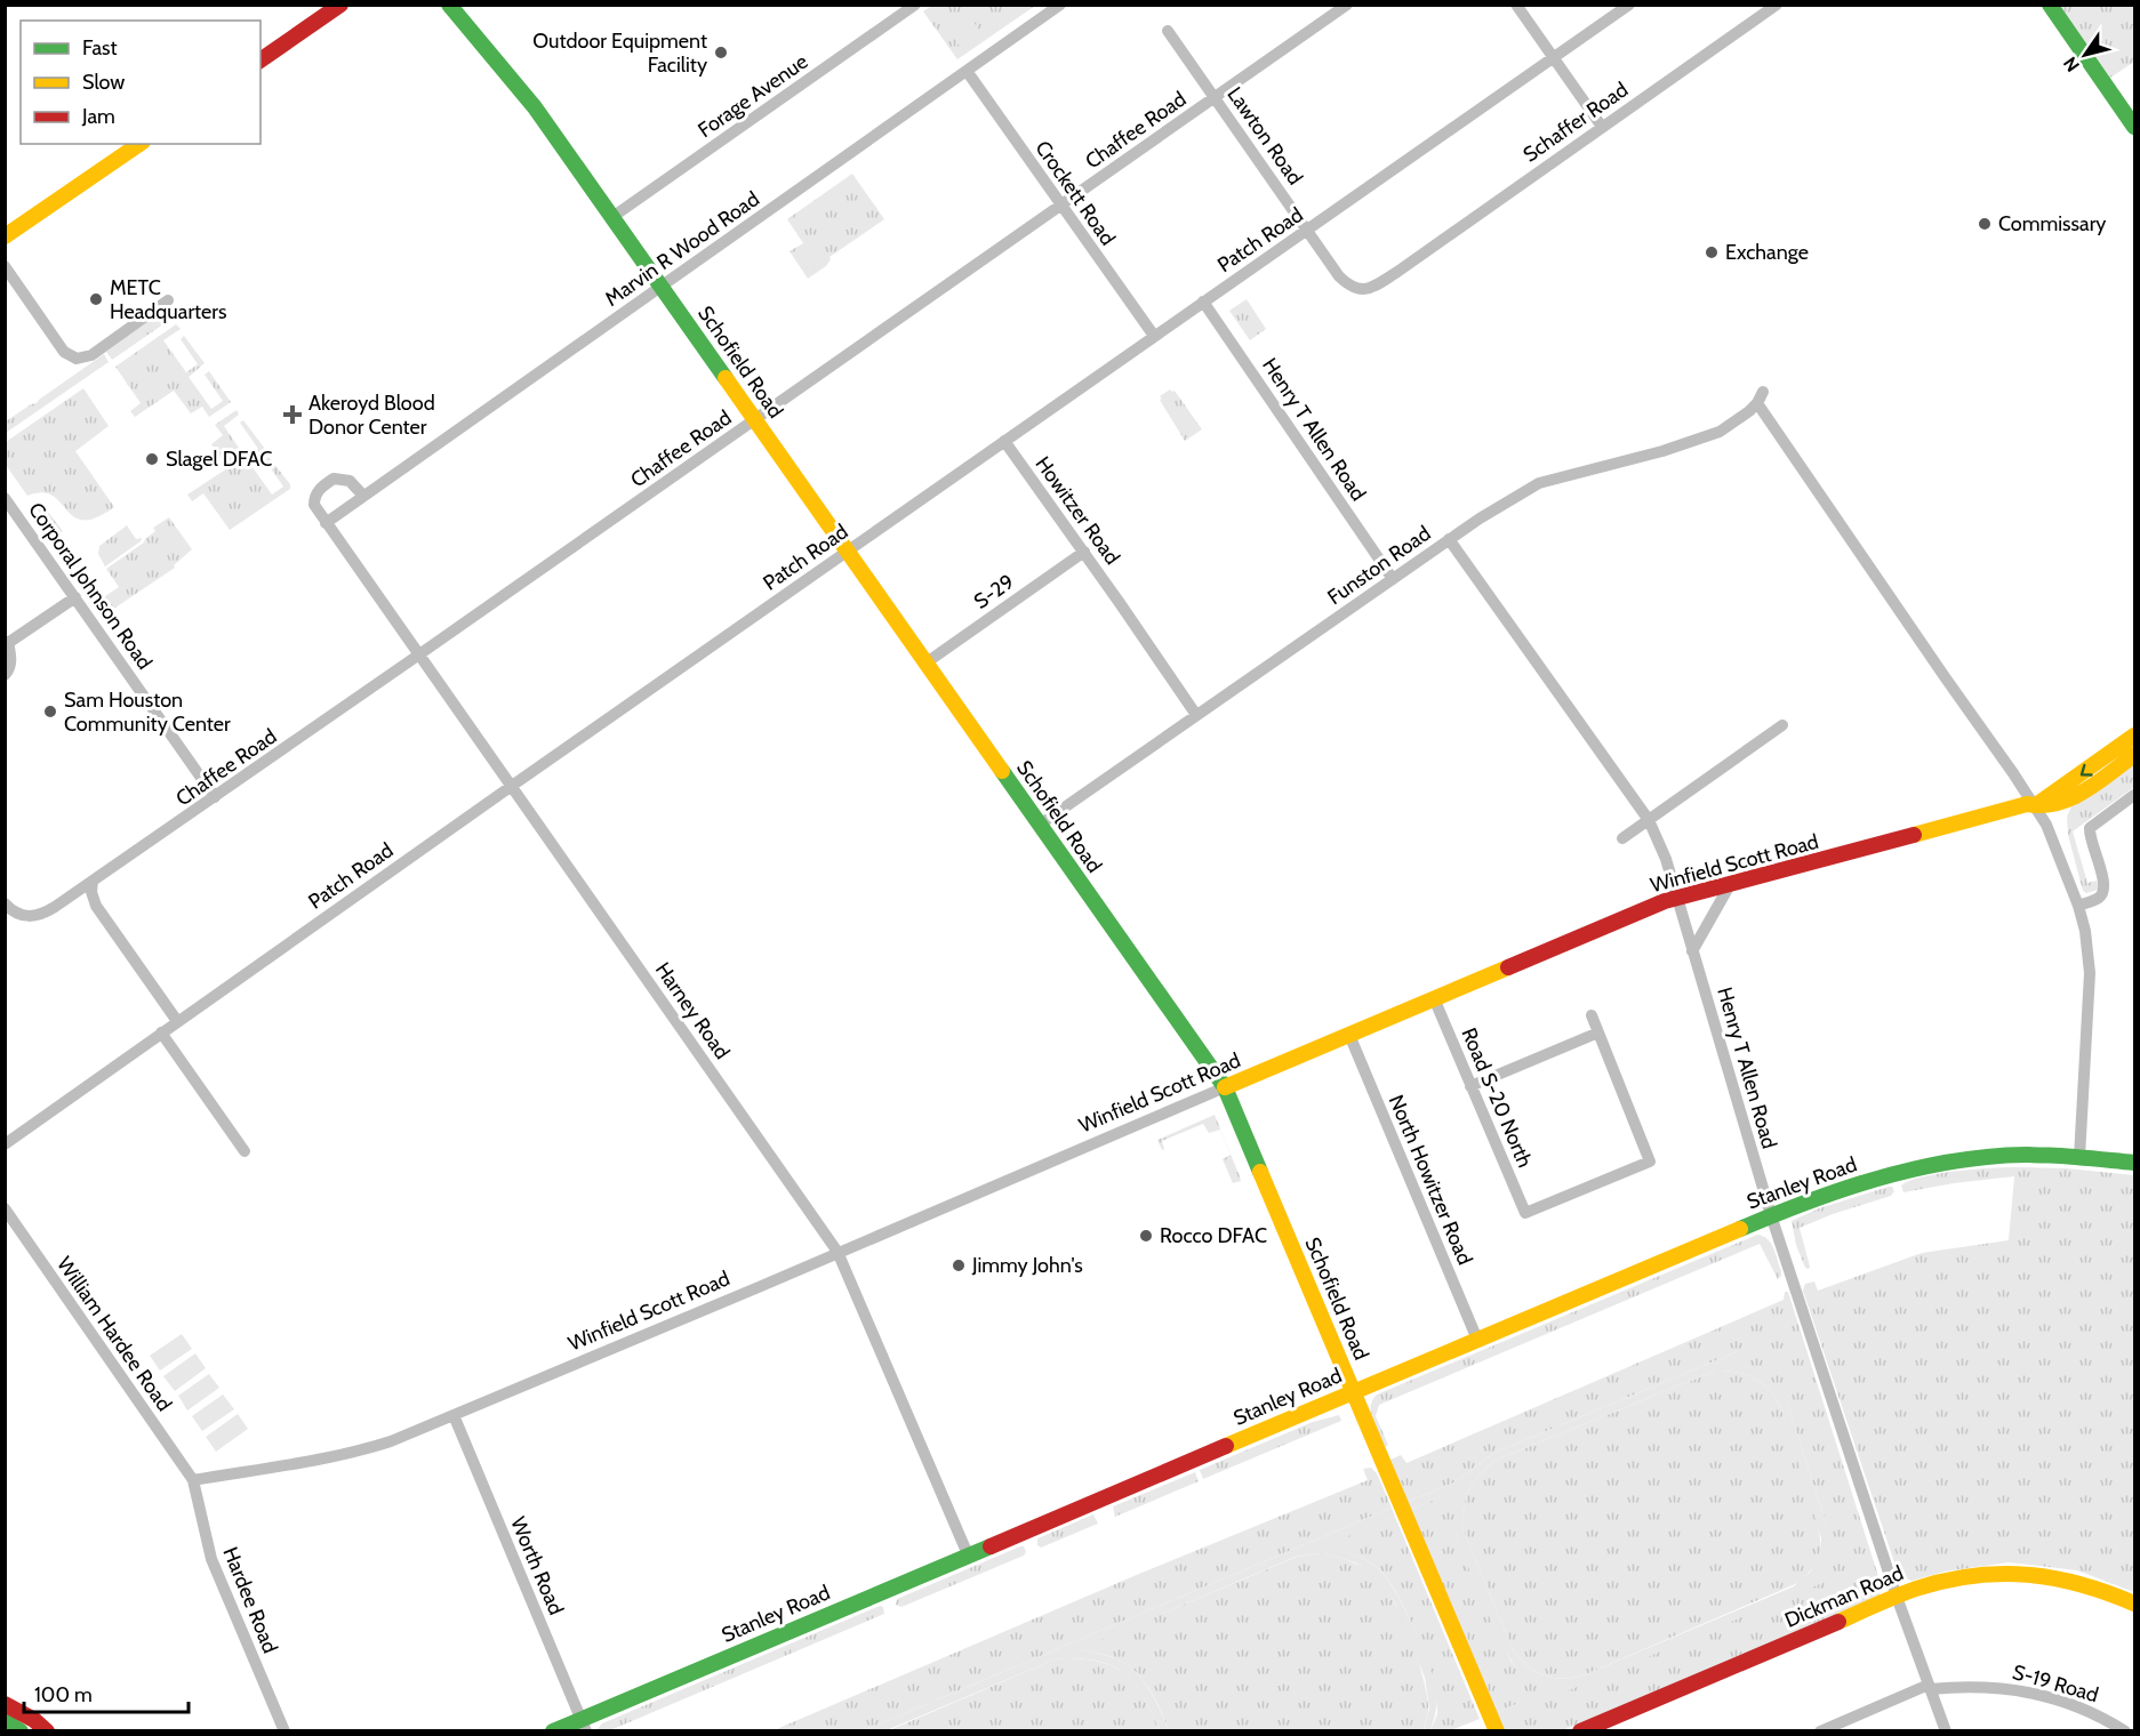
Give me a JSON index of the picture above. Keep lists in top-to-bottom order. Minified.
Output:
{"streets":{"street":["Forage Avenue","Schaffer Road","Chaffee Road","Lawton Road","Crockett Road","Patch Road","Marvin R Wood Road","Schofield Road","Henry T Allen Road","Howitzer Road","Funston Road","Corporal Johnson Road","S-29","Winfield Scott Road","Harney Road","Road S-20 North","North Howitzer Road","Stanley Road","William Hardee Road","Worth Road","Dickman Road","Hardee Road","S-19 Road"]},"crossings":[["Forage Avenue","Schofield Road"],["Schaffer Road","Lawton Road"],["Chaffee Road","Lawton Road"],["Chaffee Road","Crockett Road"],["Chaffee Road","Schofield Road"],["Chaffee Road","Corporal Johnson Road"],["Chaffee Road","Harney Road"],["Lawton Road","Patch Road"],["Crockett Road","Patch Road"],["Crockett Road","Marvin R Wood Road"],["Patch Road","Schofield Road"],["Patch Road","Henry T Allen Road"],["Patch Road","Howitzer Road"],["Patch Road","Harney Road"],["Marvin R Wood Road","Schofield Road"],["Marvin R Wood Road","Harney Road"],["Schofield Road","Funston Road"],["Schofield Road","S-29"],["Schofield Road","Winfield Scott Road"],["Schofield Road","Stanley Road"],["Henry T Allen Road","Funston Road"],["Henry T Allen Road","Winfield Scott Road"],["Henry T Allen Road","Stanley Road"],["Henry T Allen Road","Dickman Road"],["Henry T Allen Road","S-19 Road"],["Howitzer Road","Funston Road"],["Howitzer Road","S-29"],["Funston Road","Winfield Scott Road"],["Winfield Scott Road","Harney Road"],["Winfield Scott Road","Road S-20 North"],["Winfield Scott Road","North Howitzer Road"],["Winfield Scott Road","William Hardee Road"],["Winfield Scott Road","Worth Road"],["Winfield Scott Road","Hardee Road"],["Harney Road","Stanley Road"],["North Howitzer Road","Stanley Road"],["Stanley Road","Worth Road"],["William Hardee Road","Hardee Road"]],"places":{"other":["Outdoor Equipment Facility","Commissary","Exchange","METC Headquarters","Slagel DFAC","Sam Houston Community Center","Rocco DFAC","Jimmy John's"],"health":["Akeroyd Blood Donor Center"]},"legend":["Fast","Slow","Jam"],"scale_bar":"100 m","north":"bottom left"}
